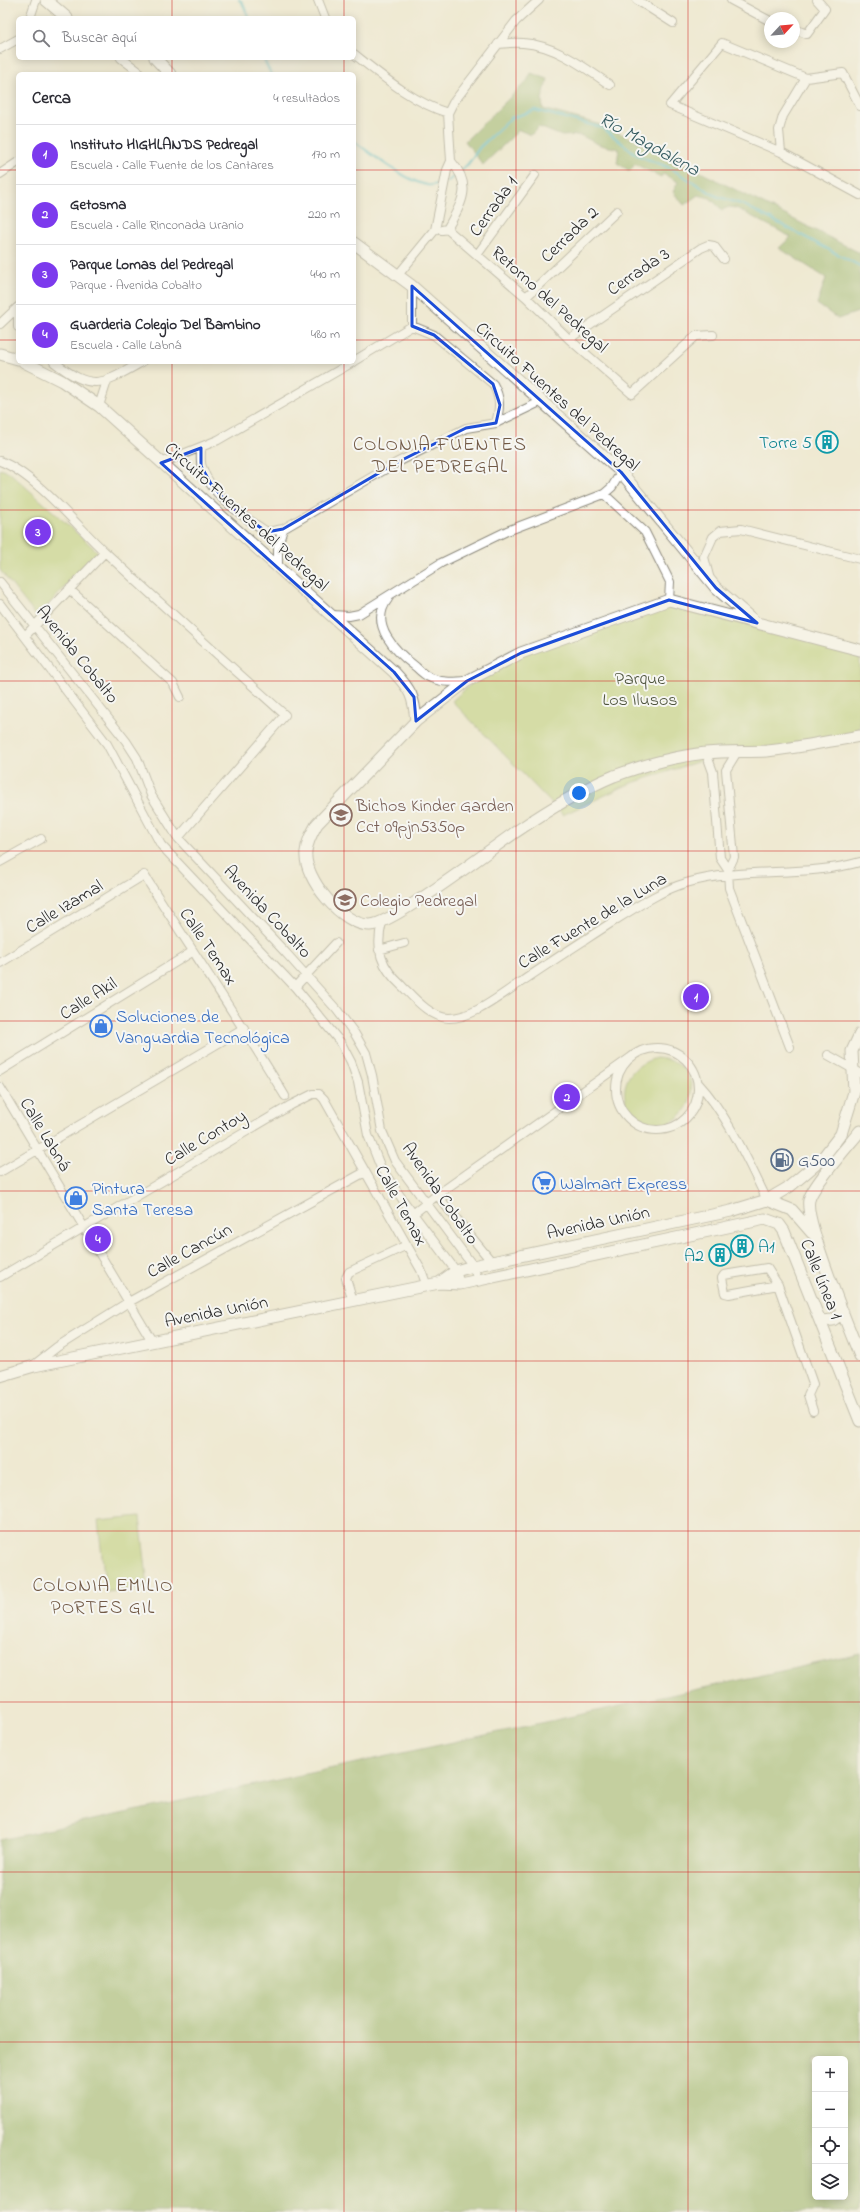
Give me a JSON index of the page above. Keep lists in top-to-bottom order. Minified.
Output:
{"streets":{"street":["Cerrada 1","Cerrada 2","Cerrada 3","Retorno del Pedregal","Circuito Fuentes del Pedregal","Avenida Cobalto","Calle Izamal","Calle Fuente de la Luna","Calle Temax","Calle Akil","Calle Labná","Calle Contoy","Avenida Unión","Calle Cancún","Calle Línea 1"]},"crossings":[["Cerrada 1","Retorno del Pedregal"],["Cerrada 2","Retorno del Pedregal"],["Cerrada 3","Retorno del Pedregal"],["Avenida Cobalto","Avenida Unión"],["Calle Izamal","Calle Temax"],["Calle Temax","Calle Akil"],["Calle Temax","Calle Contoy"],["Calle Temax","Avenida Unión"],["Calle Temax","Calle Cancún"],["Calle Labná","Calle Contoy"],["Calle Labná","Avenida Unión"],["Calle Labná","Calle Cancún"],["Avenida Unión","Calle Cancún"],["Avenida Unión","Calle Línea 1"]],"districts":["COLONIA FUENTES DEL PEDREGAL","COLONIA EMILIO PORTES GIL"],"water":["Río Magdalena"],"parks":["Parque Los Ilusos"],"places":{"building":["Torre 5","A1","A2"],"school or university":["Bichos Kinder Garden Cct 09pjn5350p","Colegio Pedregal"],"shop":["Soluciones de Vanguardia Tecnológica","Pintura Santa Teresa"],"fuel station":["G500"],"supermarket":["Walmart Express"]},"north":"top right","page":{"search":"Buscar aquí","heading":["Cerca","4 resultados"],"list":[{"mark":"1","name":"Instituto HIGHLANDS Pedregal","note":"Escuela · Calle Fuente de los Cantares","value":"170 m"},{"mark":"2","name":"Getosma","note":"Escuela · Calle Rinconada Uranio","value":"220 m"},{"mark":"3","name":"Parque Lomas del Pedregal","note":"Parque · Avenida Cobalto","value":"440 m"},{"mark":"4","name":"Guarderia Colegio Del Bambino","note":"Escuela · Calle Labná","value":"480 m"}],"pins":["3","1","2","4"],"map_buttons":["+","−"]}}
